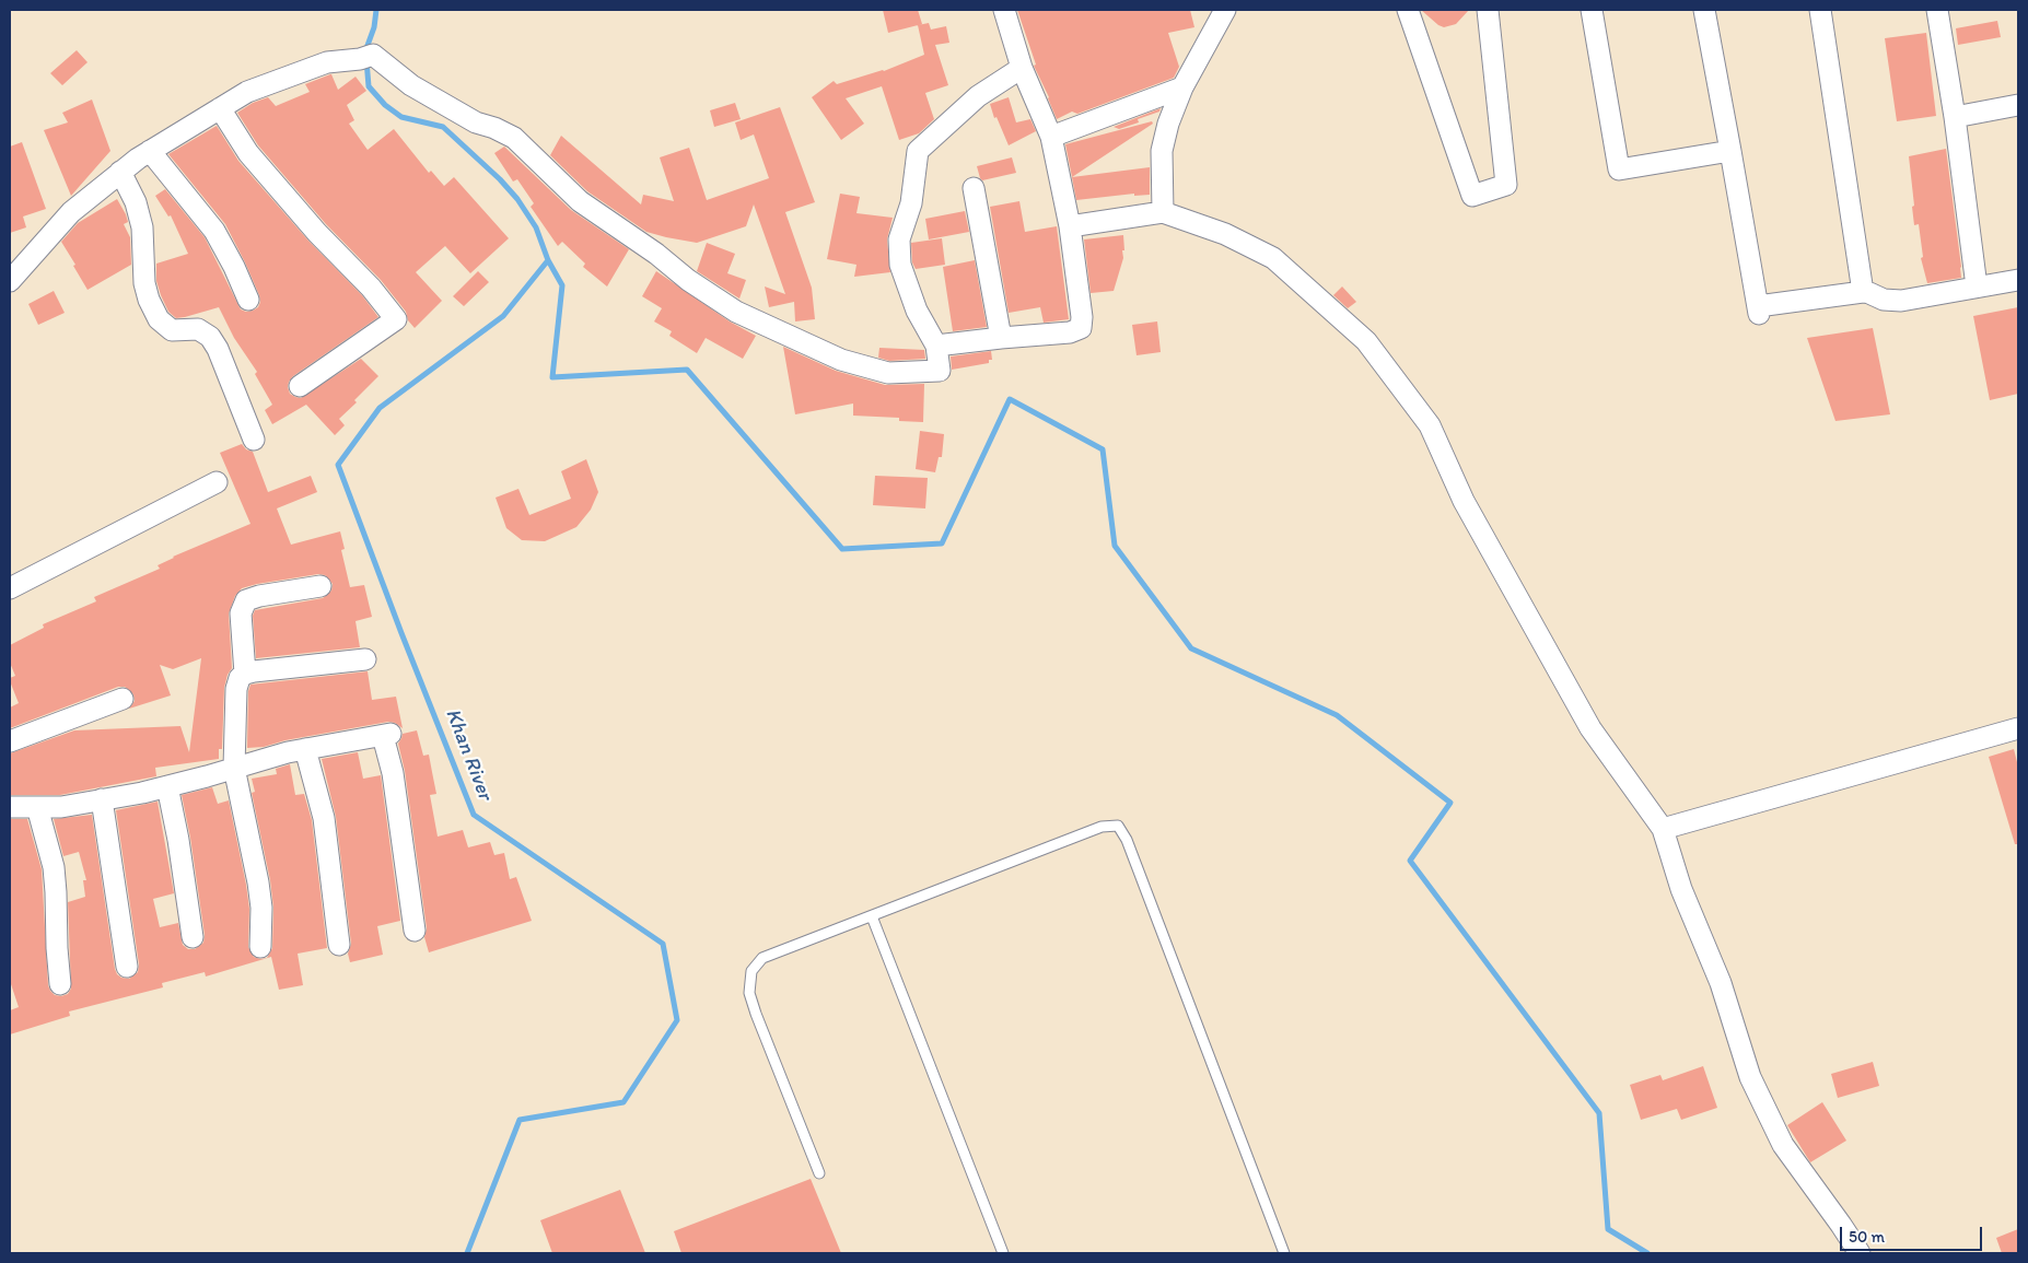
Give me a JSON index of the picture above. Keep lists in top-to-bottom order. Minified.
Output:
{"water":["Khan River"],"scale_bar":"50 m"}
